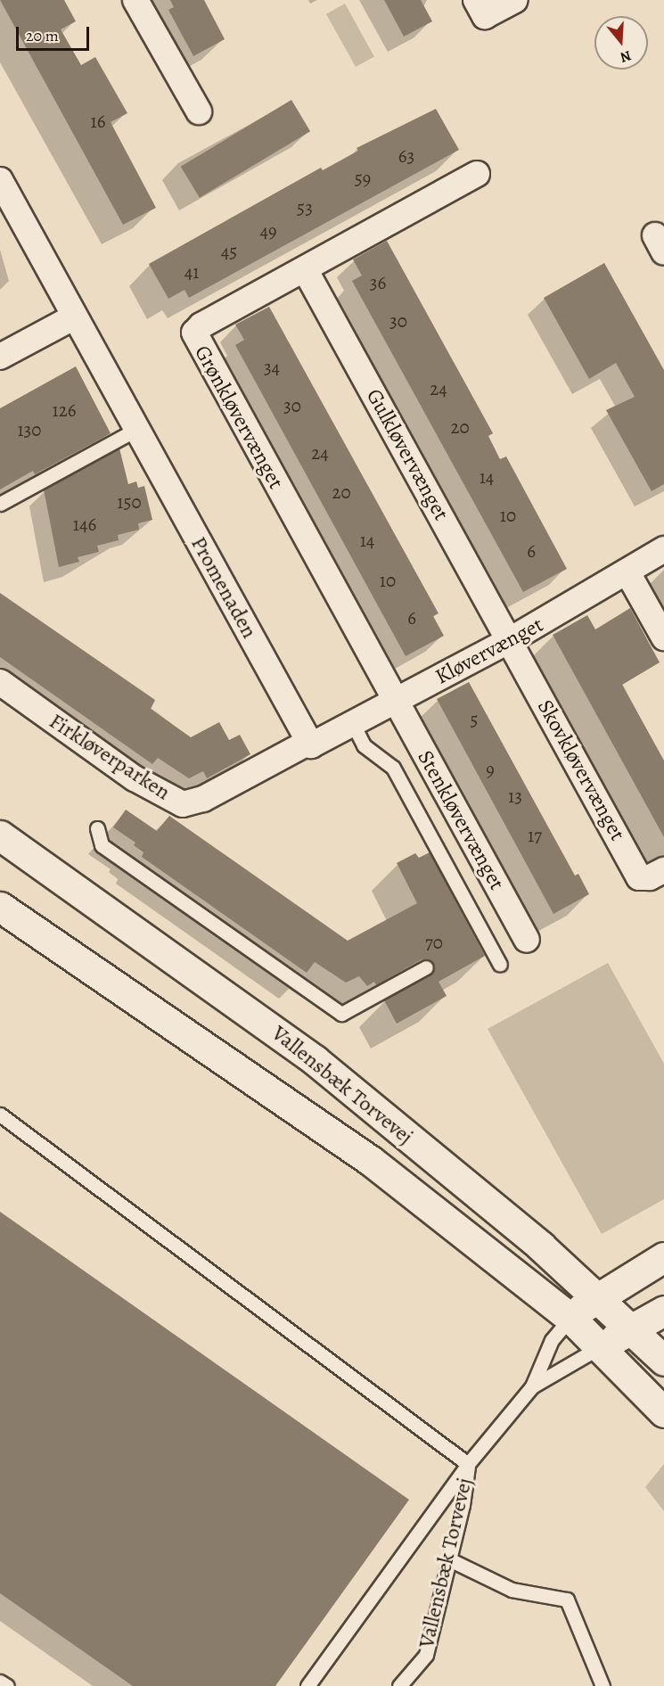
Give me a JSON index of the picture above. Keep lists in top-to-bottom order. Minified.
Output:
{"streets":{"street":["Grønkløvervænget","Gulkløvervænget","Promenaden","Kløvervænget","Firkløverparken","Skovkløvervænget","Stenkløvervænget","Vallensbæk Torvevej"]},"crossings":[["Grønkløvervænget","Gulkløvervænget"],["Grønkløvervænget","Kløvervænget"],["Grønkløvervænget","Stenkløvervænget"],["Gulkløvervænget","Kløvervænget"],["Gulkløvervænget","Skovkløvervænget"],["Promenaden","Kløvervænget"],["Promenaden","Firkløverparken"],["Kløvervænget","Firkløverparken"],["Kløvervænget","Skovkløvervænget"],["Kløvervænget","Stenkløvervænget"]],"house_numbers":["16","63","59","53","49","45","41","36","30","34","24","30","126","20","130","24","14","20","150","10","146","14","6","10","6","5","9","13","17","70"],"scale_bar":"20 m","north":"bottom"}
